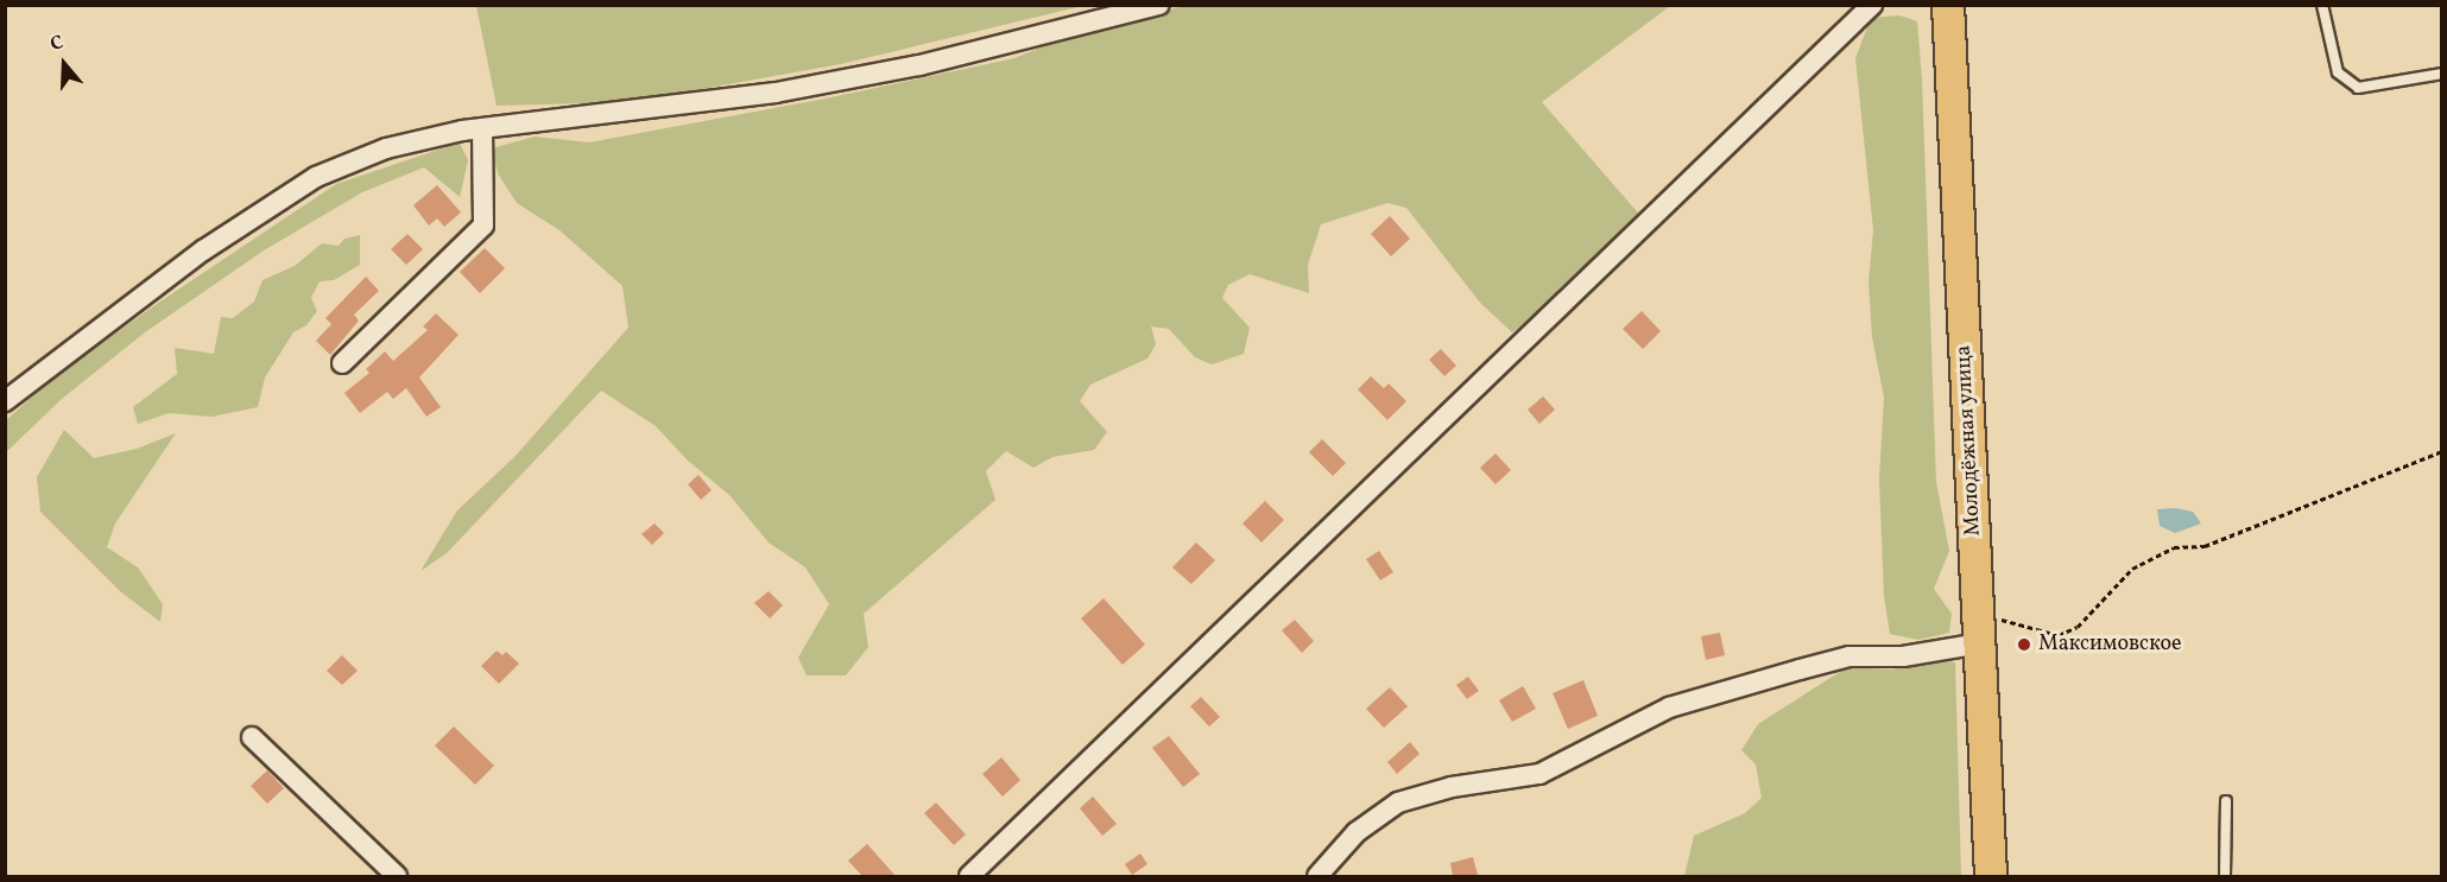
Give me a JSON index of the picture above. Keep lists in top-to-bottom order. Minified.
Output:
{"streets":{"main road":["Молодёжная улица"]},"places":["Максимовское"],"north":"top"}
